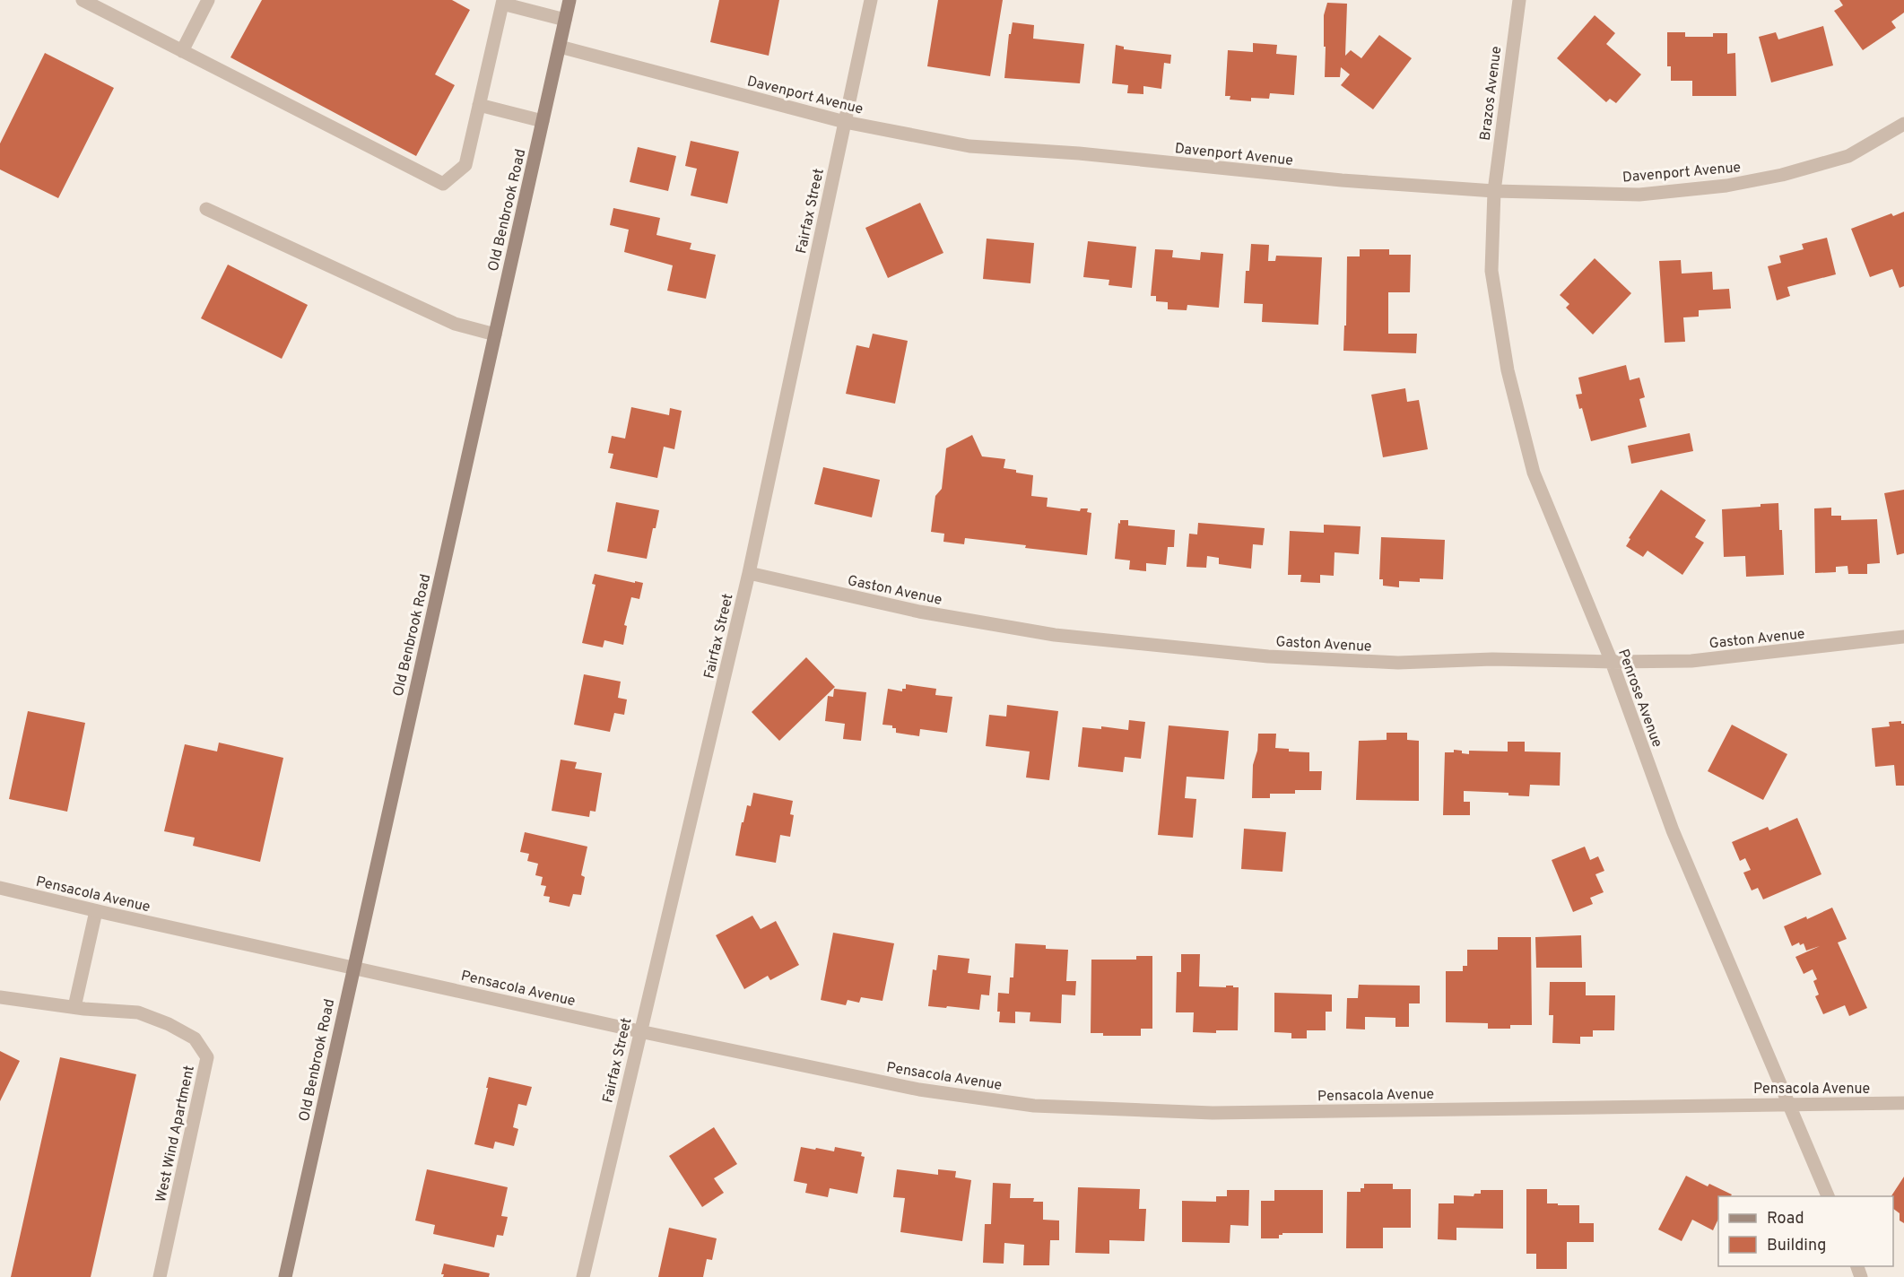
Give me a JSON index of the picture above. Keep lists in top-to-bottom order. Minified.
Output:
{"streets":{"street":["Brazos Avenue","Davenport Avenue","Old Benbrook Road","Fairfax Street","Gaston Avenue","Penrose Avenue","Pensacola Avenue","West Wind Apartment"]},"crossings":[["Brazos Avenue","Davenport Avenue"],["Brazos Avenue","Penrose Avenue"],["Davenport Avenue","Old Benbrook Road"],["Davenport Avenue","Fairfax Street"],["Davenport Avenue","Penrose Avenue"],["Old Benbrook Road","Pensacola Avenue"],["Fairfax Street","Gaston Avenue"],["Fairfax Street","Pensacola Avenue"],["Gaston Avenue","Penrose Avenue"],["Penrose Avenue","Pensacola Avenue"]],"legend":["Road","Building"]}
